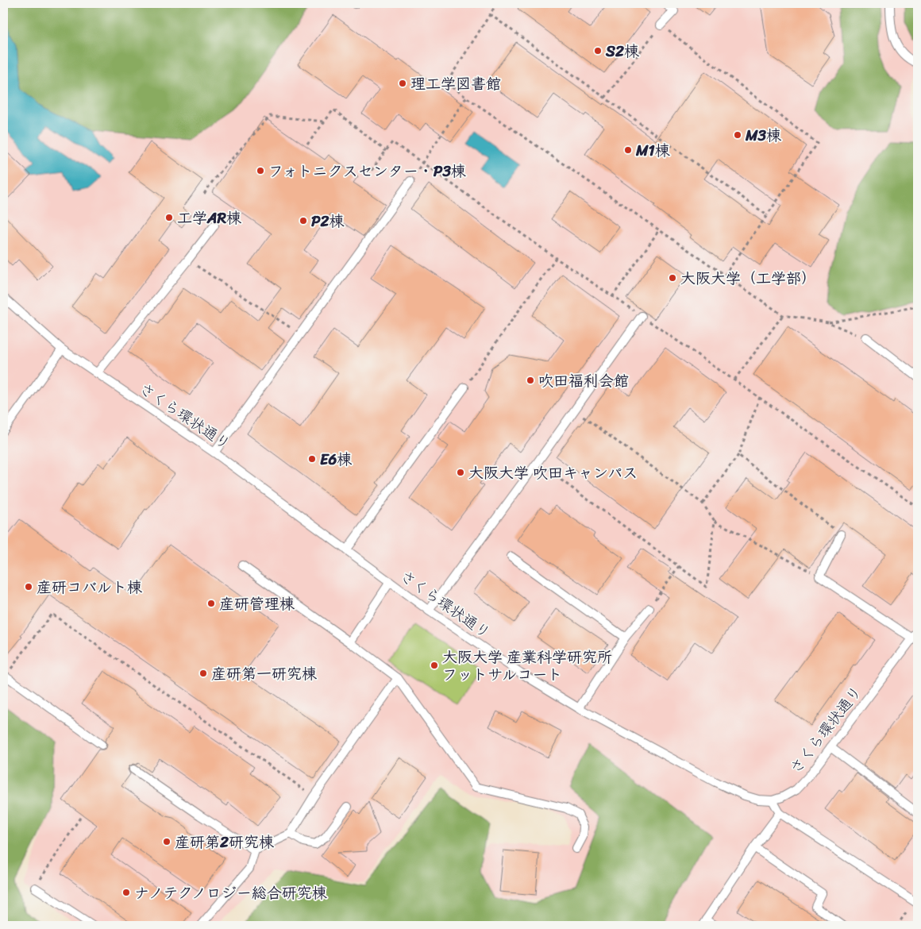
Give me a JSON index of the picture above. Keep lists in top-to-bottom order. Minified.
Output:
{"streets":{"lane":["さくら環状通り"]},"places":["S2棟","理工学図書館","M3棟","M1棟","フォトニクスセンター・P3棟","工学AR棟","P2棟","大阪大学（工学部）","吹田福利会館","E6棟","大阪大学 吹田キャンパス","産研コバルト棟","産研管理棟","大阪大学 産業科学研究所 フットサルコート","産研第一研究棟","産研第2研究棟","ナノテクノロジー総合研究棟"]}
